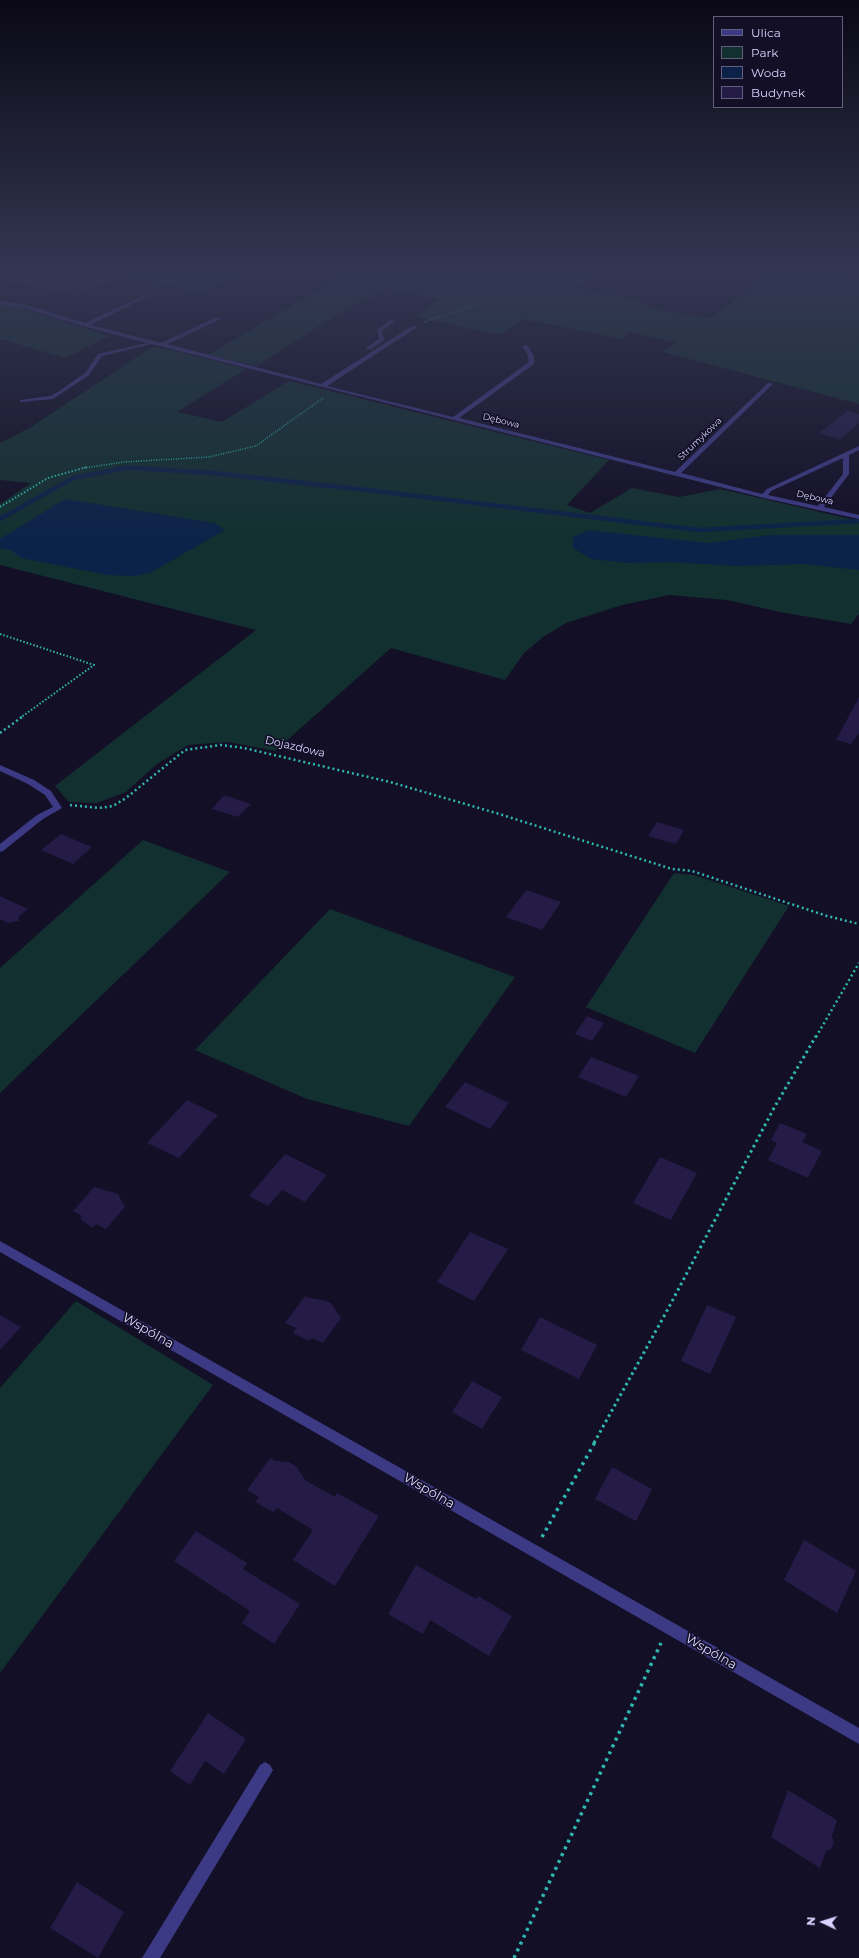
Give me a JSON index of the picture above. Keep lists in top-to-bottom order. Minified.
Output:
{"streets":{"street":["Dębowa","Strumykowa","Wspólna"],"path":["Dojazdowa"]},"crossings":[["Dębowa","Strumykowa"]],"legend":["Ulica","Park","Woda","Budynek"],"north":"left"}
